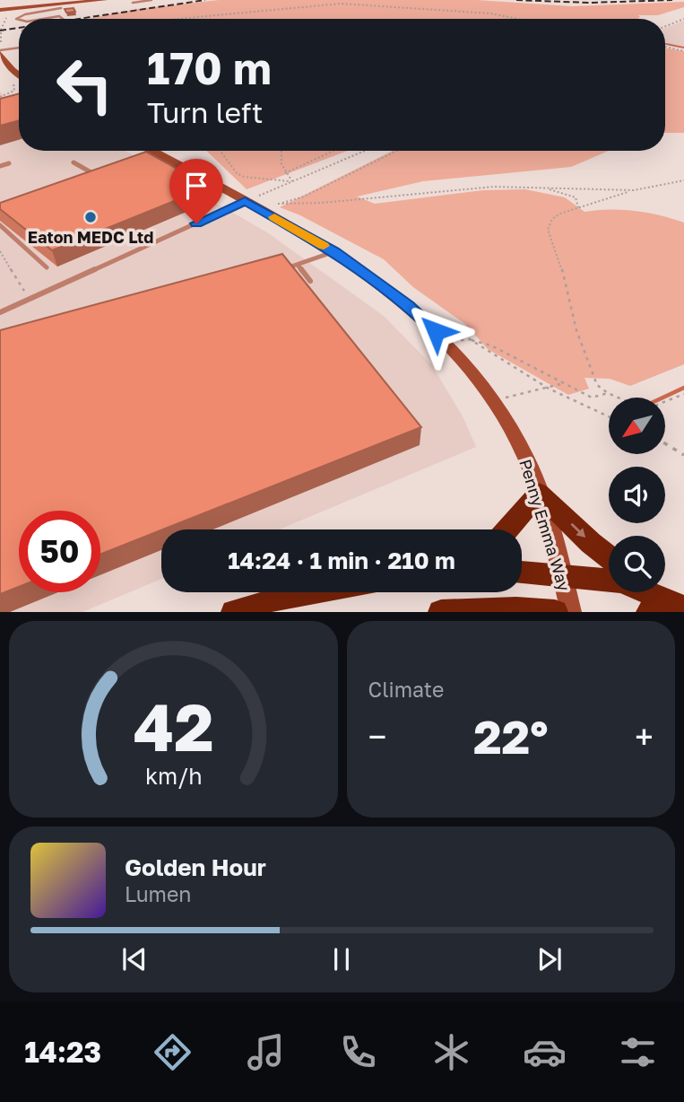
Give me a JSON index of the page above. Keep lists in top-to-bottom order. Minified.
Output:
{"streets":{"main road":["Penny Emma Way"]},"places":["Eaton MEDC Ltd"],"north":"bottom left","page":{"turn":["170 m","Turn left"],"limit":"50","trip":"14:24 · 1 min · 210 m","tile":"Climate","heat":["−","22°","+"],"song":["Golden Hour","Lumen"],"tabs":"14:23","gauge":["42","km/h"]}}
